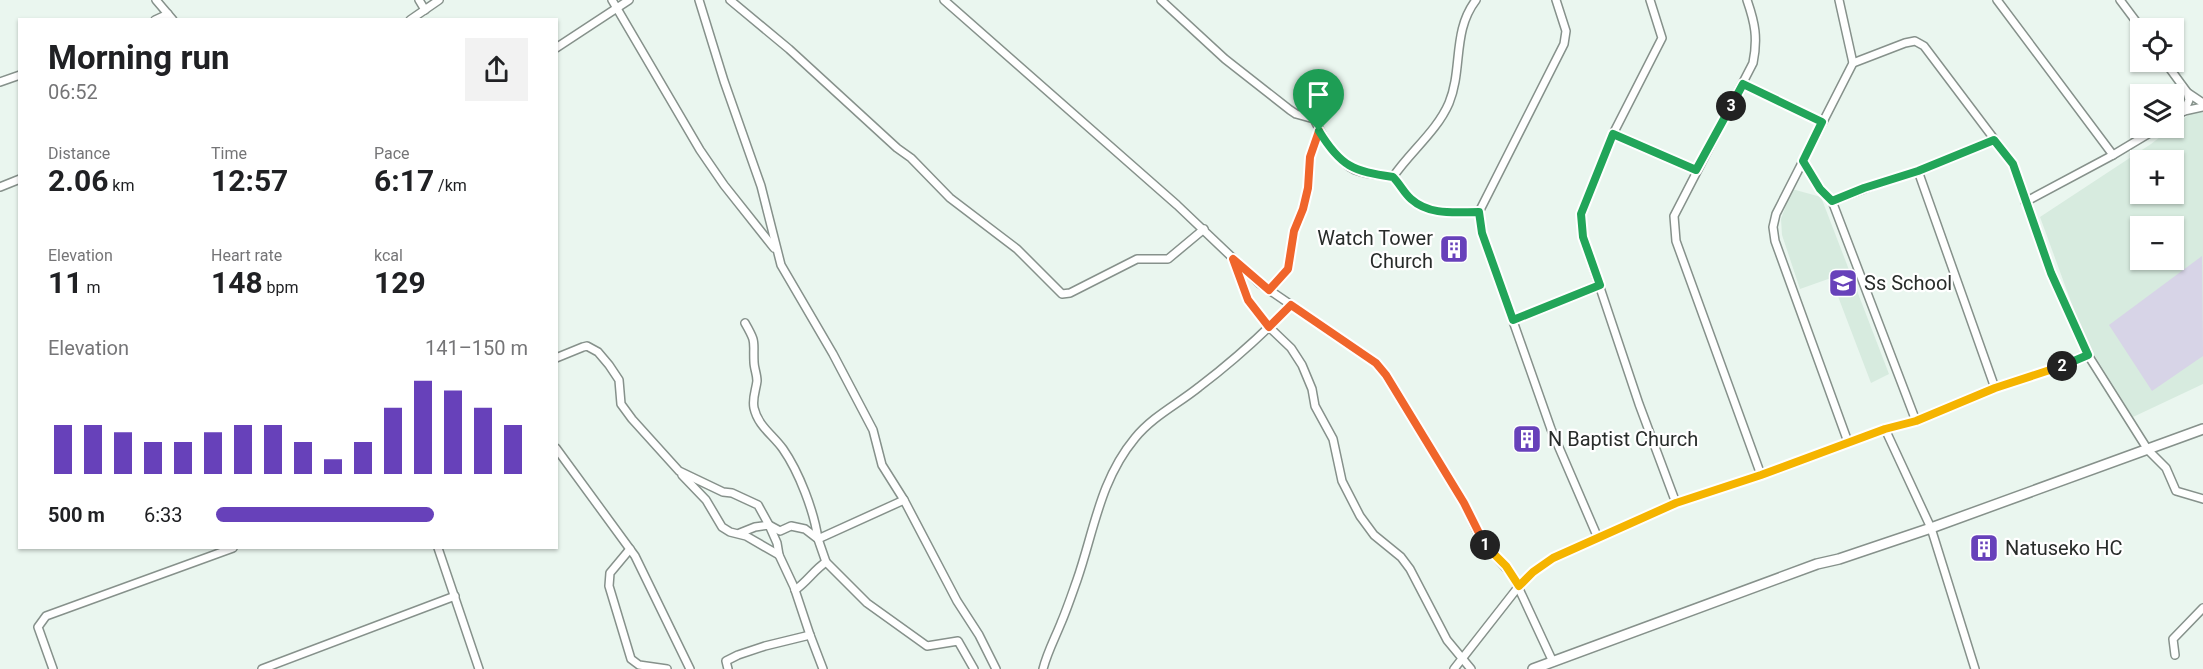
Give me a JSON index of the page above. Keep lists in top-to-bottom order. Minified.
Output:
{"places":{"building":["Watch Tower Church","N Baptist Church","Natuseko HC"],"school or university":["Ss School"]},"page":{"map_buttons":["+","−"],"heading":["Morning run","06:52"],"pins":["3","2","1"],"stats":[["Distance","2.06 km"],["Time","12:57"],["Pace","6:17 /km"],["Elevation","11 m"],["Heart rate","148 bpm"],["kcal","129"]],"chart":["Elevation","141–150 m"],"list":[{"name":"500 m","note":"6:33"}]}}
